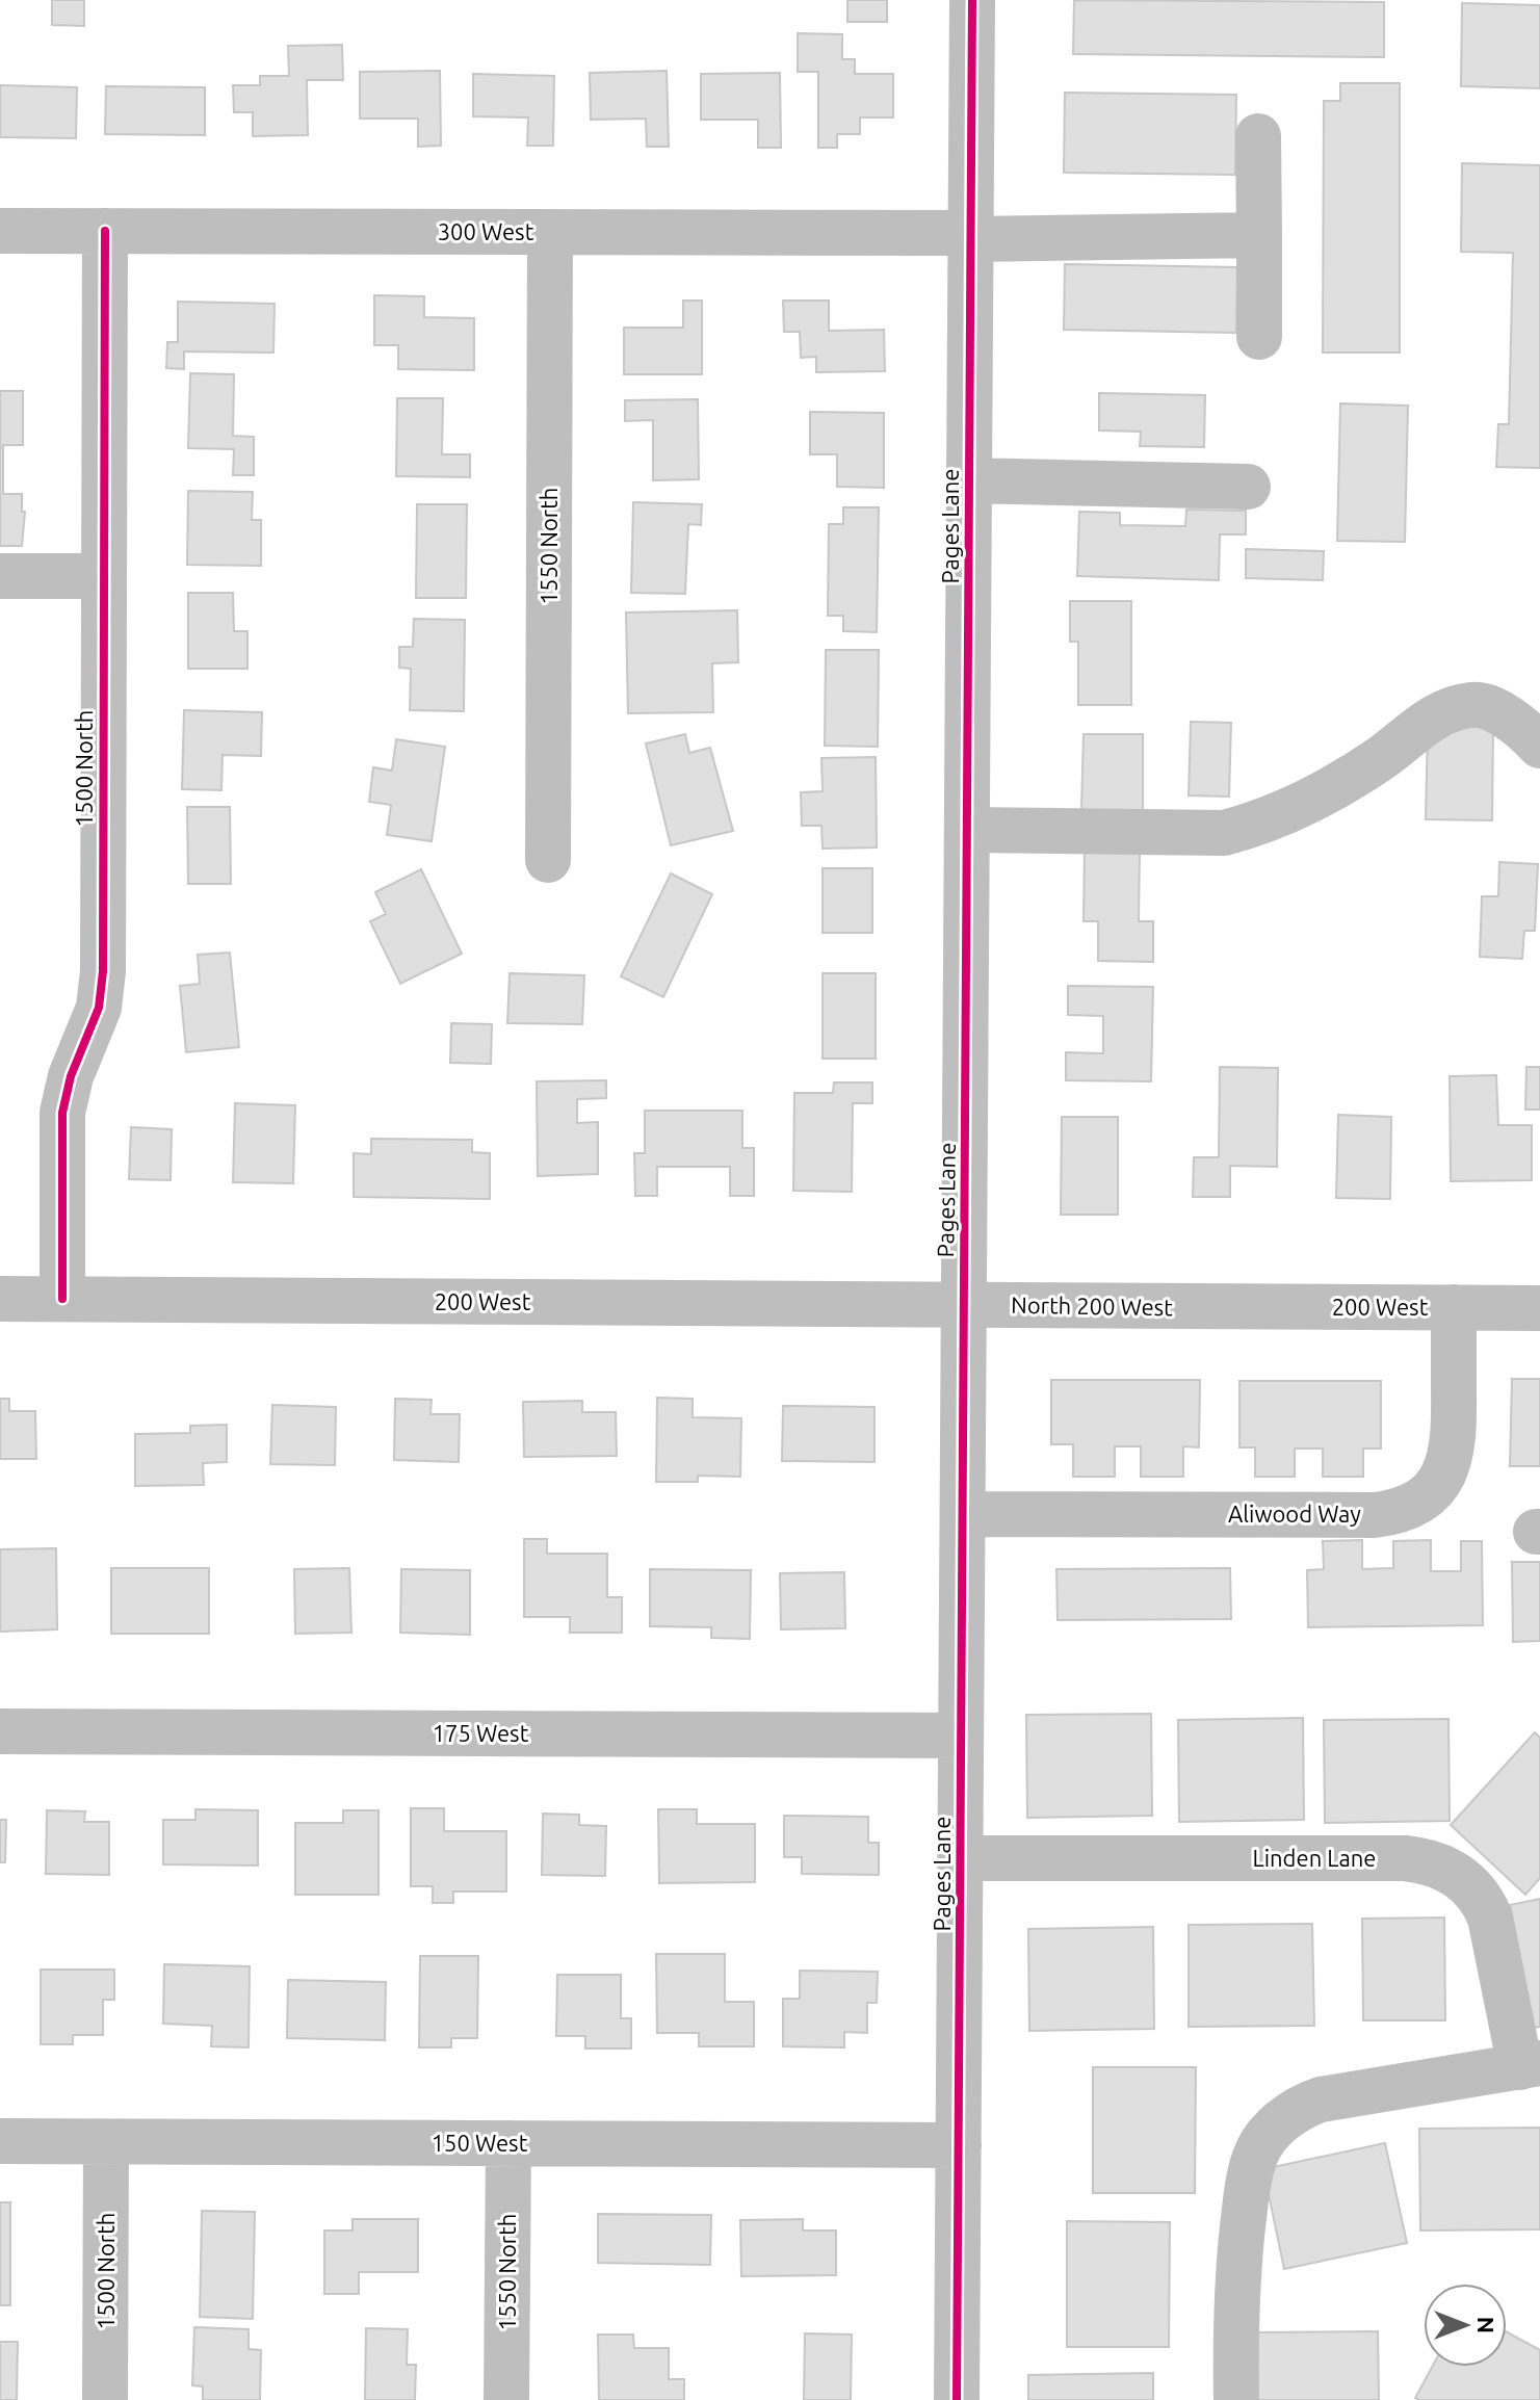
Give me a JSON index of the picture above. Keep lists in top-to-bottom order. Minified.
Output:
{"streets":{"street":["300 West","Pages Lane","1550 North","1500 North","200 West","North 200 West","Aliwood Way","175 West","Linden Lane","150 West"]},"crossings":[["300 West","Pages Lane"],["300 West","1550 North"],["300 West","1500 North"],["Pages Lane","200 West"],["Pages Lane","North 200 West"],["Pages Lane","Aliwood Way"],["Pages Lane","175 West"],["Pages Lane","Linden Lane"],["Pages Lane","150 West"],["1550 North","150 West"],["1500 North","200 West"],["1500 North","150 West"],["200 West","North 200 West"],["200 West","Aliwood Way"]],"north":"right"}
